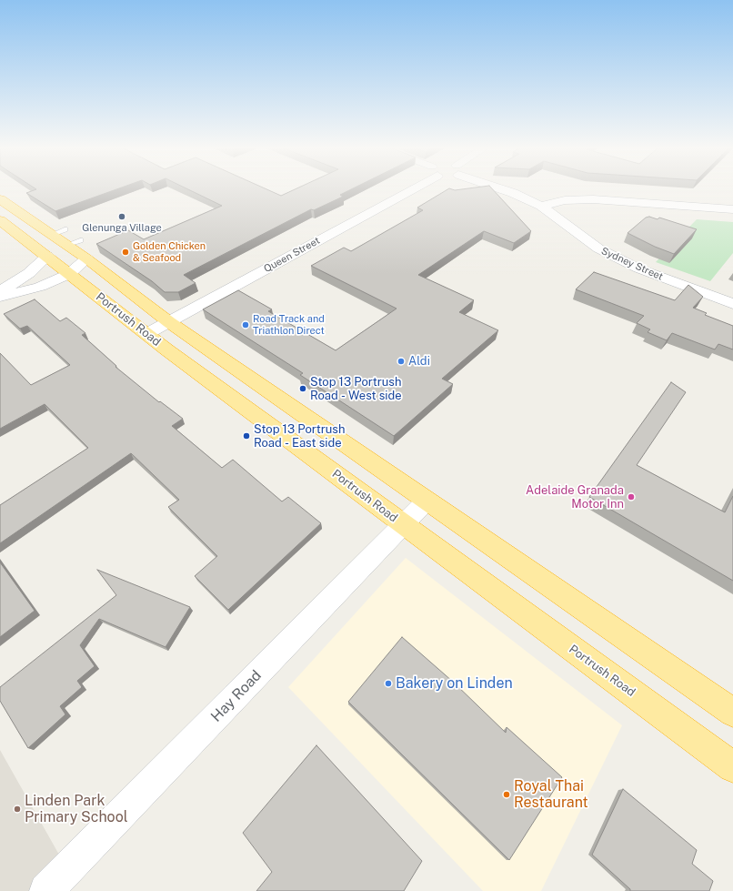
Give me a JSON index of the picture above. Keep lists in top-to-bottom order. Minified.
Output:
{"streets":{"highway":["Portrush Road"],"street":["Queen Street","Sydney Street","Hay Road"]},"crossings":[["Queen Street","Portrush Road"],["Portrush Road","Hay Road"]],"places":["Glenunga Village","Golden Chicken & Seafood","Road Track and Triathlon Direct","Aldi","Stop 13 Portrush Road - West side","Stop 13 Portrush Road - East side","Adelaide Granada Motor Inn","Bakery on Linden","Royal Thai Restaurant","Linden Park Primary School"]}
